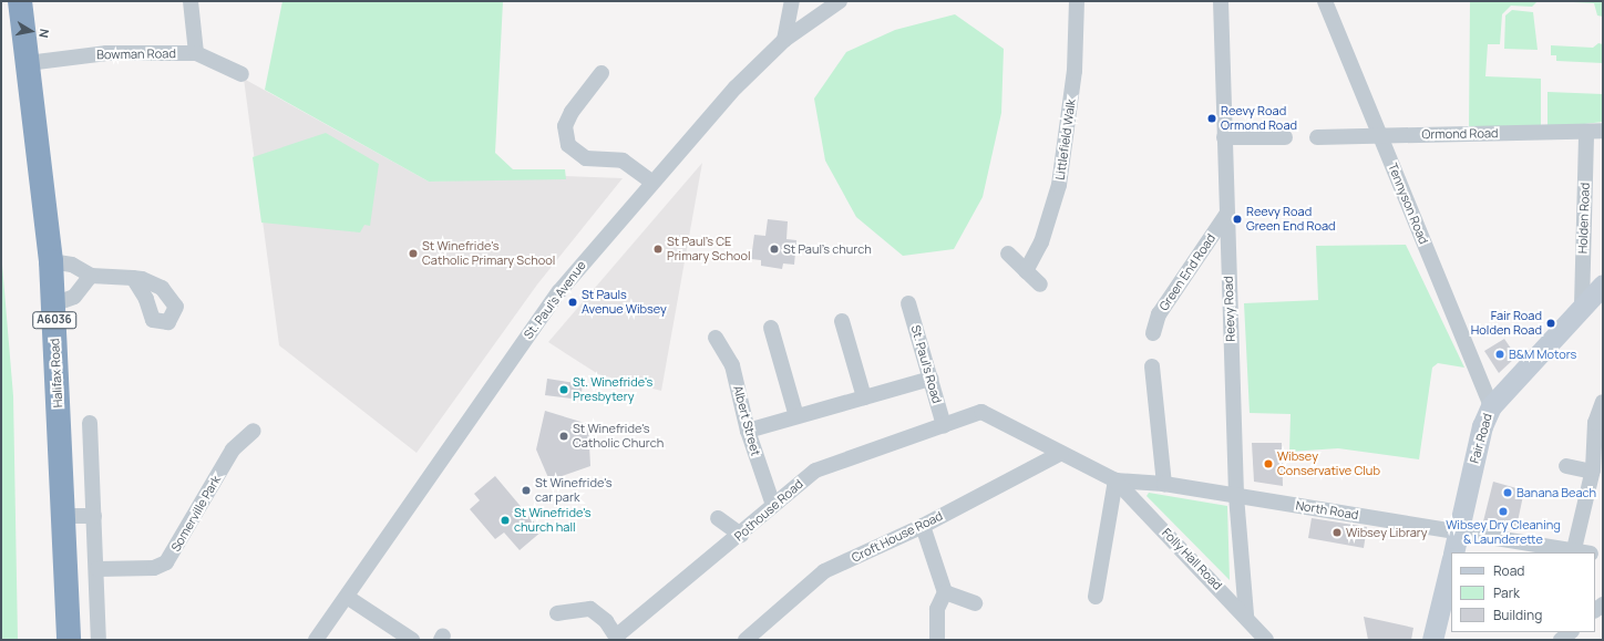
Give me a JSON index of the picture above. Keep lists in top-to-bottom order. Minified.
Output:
{"streets":{"highway":["A6036","Halifax Road"],"main road":["Fair Road"],"street":["Bowman Road","Ormond Road","Littlefield Walk","Tennyson Road","Holden Road","Green End Road","St. Paul's Avenue","Reevy Road","St. Paul's Road","Albert Street","Pothouse Road","North Road","Somerville Park","Croft House Road","Folly Hall Road"]},"crossings":[["Bowman Road","Halifax Road"],["Ormond Road","Tennyson Road"],["Ormond Road","Holden Road"],["Tennyson Road","Fair Road"],["Holden Road","Fair Road"],["Green End Road","Reevy Road"],["Reevy Road","North Road"],["Reevy Road","Folly Hall Road"],["St. Paul's Road","Pothouse Road"],["St. Paul's Road","Folly Hall Road"],["Albert Street","Pothouse Road"],["Fair Road","North Road"],["Pothouse Road","Folly Hall Road"],["North Road","Folly Hall Road"],["Croft House Road","Folly Hall Road"]],"places":["Reevy Road Ormond Road","Reevy Road Green End Road","St Paul's CE Primary School","St Paul's church","St Winefride's Catholic Primary School","St Pauls Avenue Wibsey","Fair Road Holden Road","B&M Motors","St. Winefride's Presbytery","St Winefride's Catholic Church","Wibsey Conservative Club","St Winefride's car park","Banana Beach","Wibsey Dry Cleaning & Launderette","St Winefride's church hall","Wibsey Library"],"legend":["Road","Park","Building"],"north":"right"}
